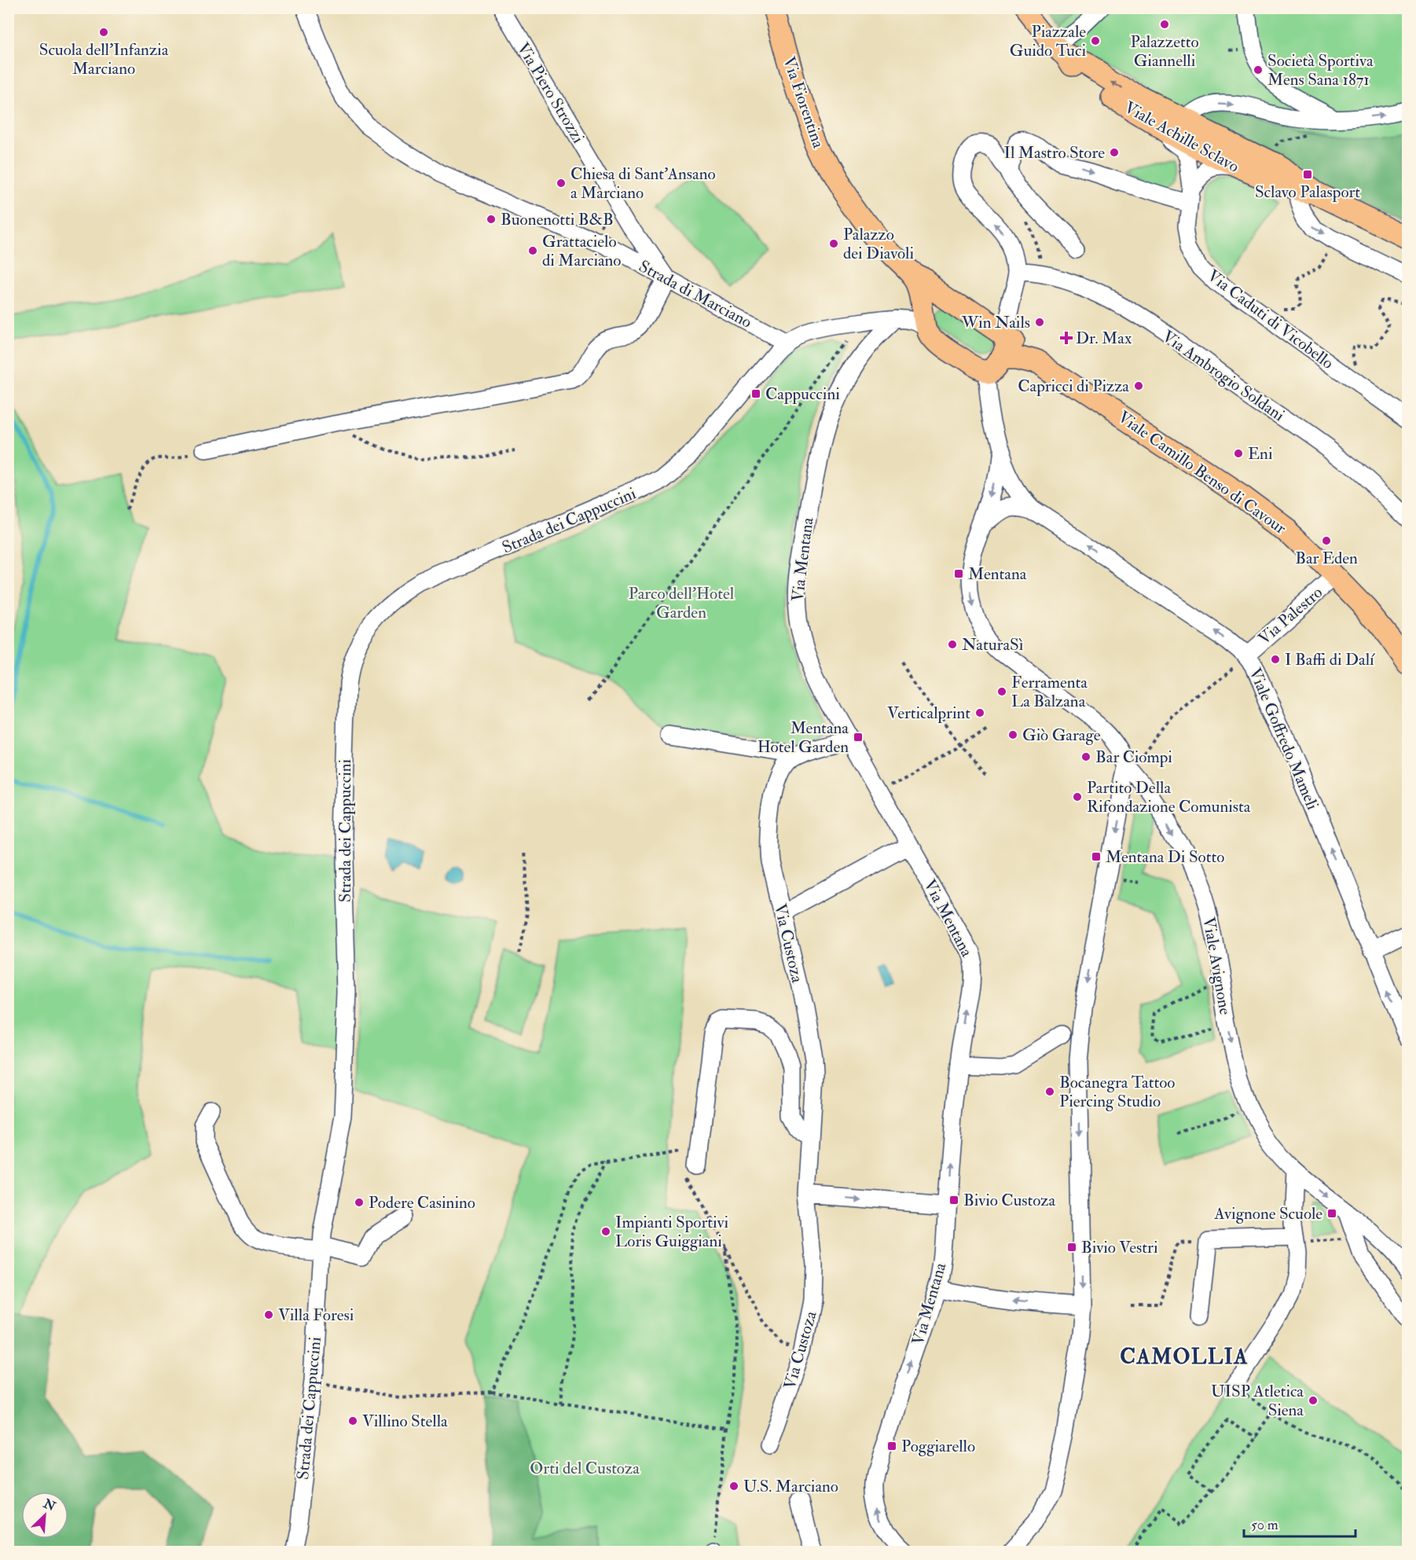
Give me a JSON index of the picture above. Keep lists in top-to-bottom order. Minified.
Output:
{"streets":{"main road":["Via Fiorentina","Viale Achille Sclavo","Viale Camillo Benso di Cavour"],"street":["Via Piero Strozzi","Strada di Marciano","Via Caduti di Vicobello","Via Ambrogio Soldani","Strada dei Cappuccini","Via Mentana","Via Palestro","Viale Goffredo Mameli","Via Custoza","Viale Avignone"]},"crossings":[["Via Piero Strozzi","Strada di Marciano"],["Via Fiorentina","Viale Camillo Benso di Cavour"],["Viale Achille Sclavo","Via Caduti di Vicobello"],["Strada di Marciano","Strada dei Cappuccini"],["Viale Camillo Benso di Cavour","Via Palestro"],["Via Mentana","Via Custoza"],["Via Palestro","Viale Goffredo Mameli"]],"one_way":["Viale Avignone"],"districts":["CAMOLLIA"],"parks":["Parco dell'Hotel Garden","Orti del Custoza"],"places":{"other":["Palazzetto Giannelli","Scuola dell'Infanzia Marciano","Piazzale Guido Tuci","Società Sportiva Mens Sana 1871","Il Mastro Store","Chiesa di Sant'Ansano a Marciano","Buonenotti B&B","Palazzo dei Diavoli","Grattacielo di Marciano","Win Nails","Capricci di Pizza","Eni","Bar Eden","NaturaSì","I Baffi di Dalí","Ferramenta La Balzana","Verticalprint","Giò Garage","Bar Ciompi","Partito Della Rifondazione Comunista","Bocanegra Tattoo Piercing Studio","Podere Casinino","Impianti Sportivi Loris Guiggiani","Villa Foresi","UISP Atletica Siena","Villino Stella","U.S. Marciano"],"transit":["Sclavo Palasport","Cappuccini","Mentana","Mentana Hotel Garden","Mentana Di Sotto","Bivio Custoza","Avignone Scuole","Bivio Vestri","Poggiarello"],"health":["Dr. Max"]},"scale_bar":"50 m","north":"top right"}
